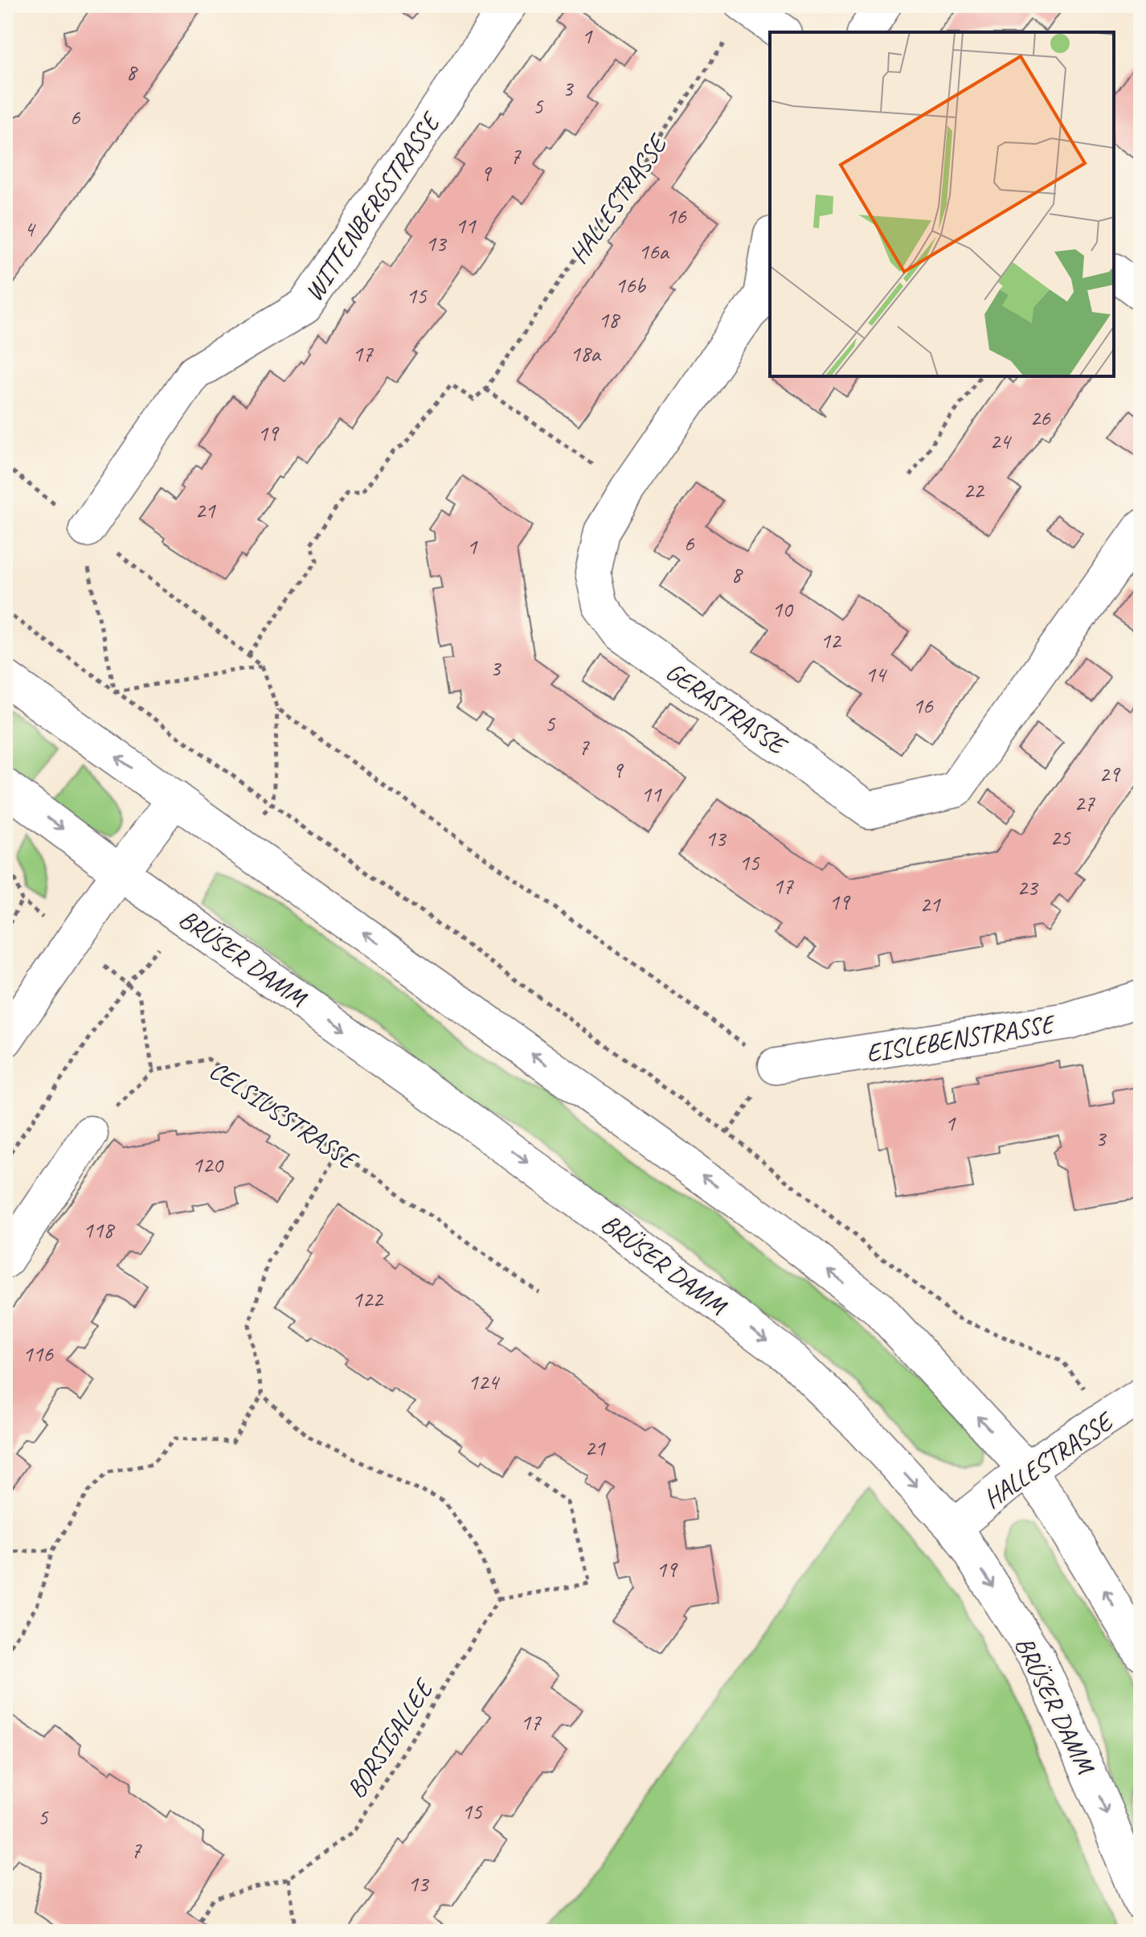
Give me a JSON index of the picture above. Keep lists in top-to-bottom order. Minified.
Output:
{"streets":{"street":["HALLESTRASSE","WITTENBERGSTRASSE","GERASTRASSE","BRÜSER DAMM","EISLEBENSTRASSE"],"path":["CELSIUSSTRASSE","BORSIGALLEE"]},"crossings":[["HALLESTRASSE","BRÜSER DAMM"]],"house_numbers":["1","8","3","5","6","7","9","16","11","4","13","16a","16b","15","18","17","18a","26","19","24","22","21","6","1","8","10","12","3","14","16","5","7","9","29","11","27","25","13","15","17","23","19","21","1","3","120","118","122","116","124","21","19","17","15","5","7","13"]}
